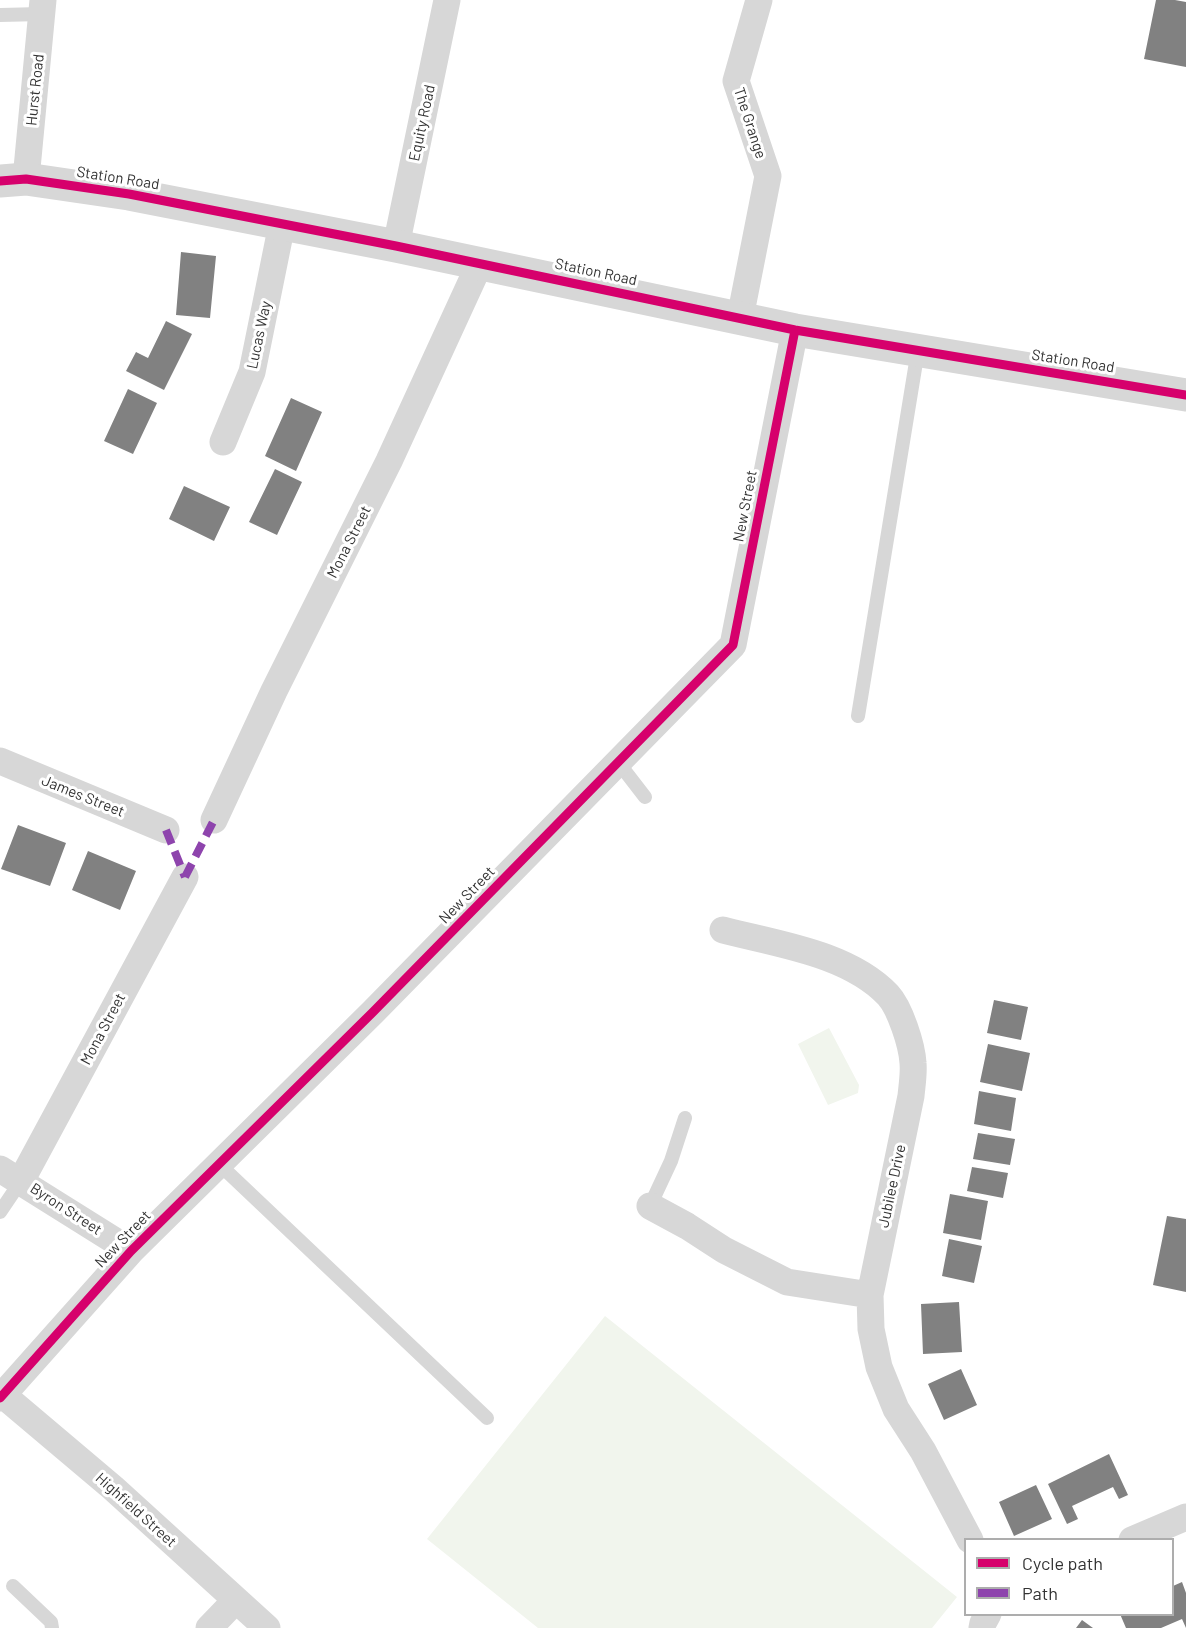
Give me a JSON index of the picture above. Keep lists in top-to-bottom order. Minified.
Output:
{"streets":{"street":["Hurst Road","Equity Road","The Grange","Station Road","Lucas Way","New Street","Mona Street","James Street","Jubilee Drive","Byron Street","Highfield Street"]},"crossings":[["Hurst Road","Station Road"],["Equity Road","Station Road"],["The Grange","Station Road"],["Station Road","Lucas Way"],["Station Road","New Street"],["Station Road","Mona Street"],["New Street","Byron Street"],["New Street","Highfield Street"],["Mona Street","Byron Street"]],"legend":["Cycle path","Path"]}
